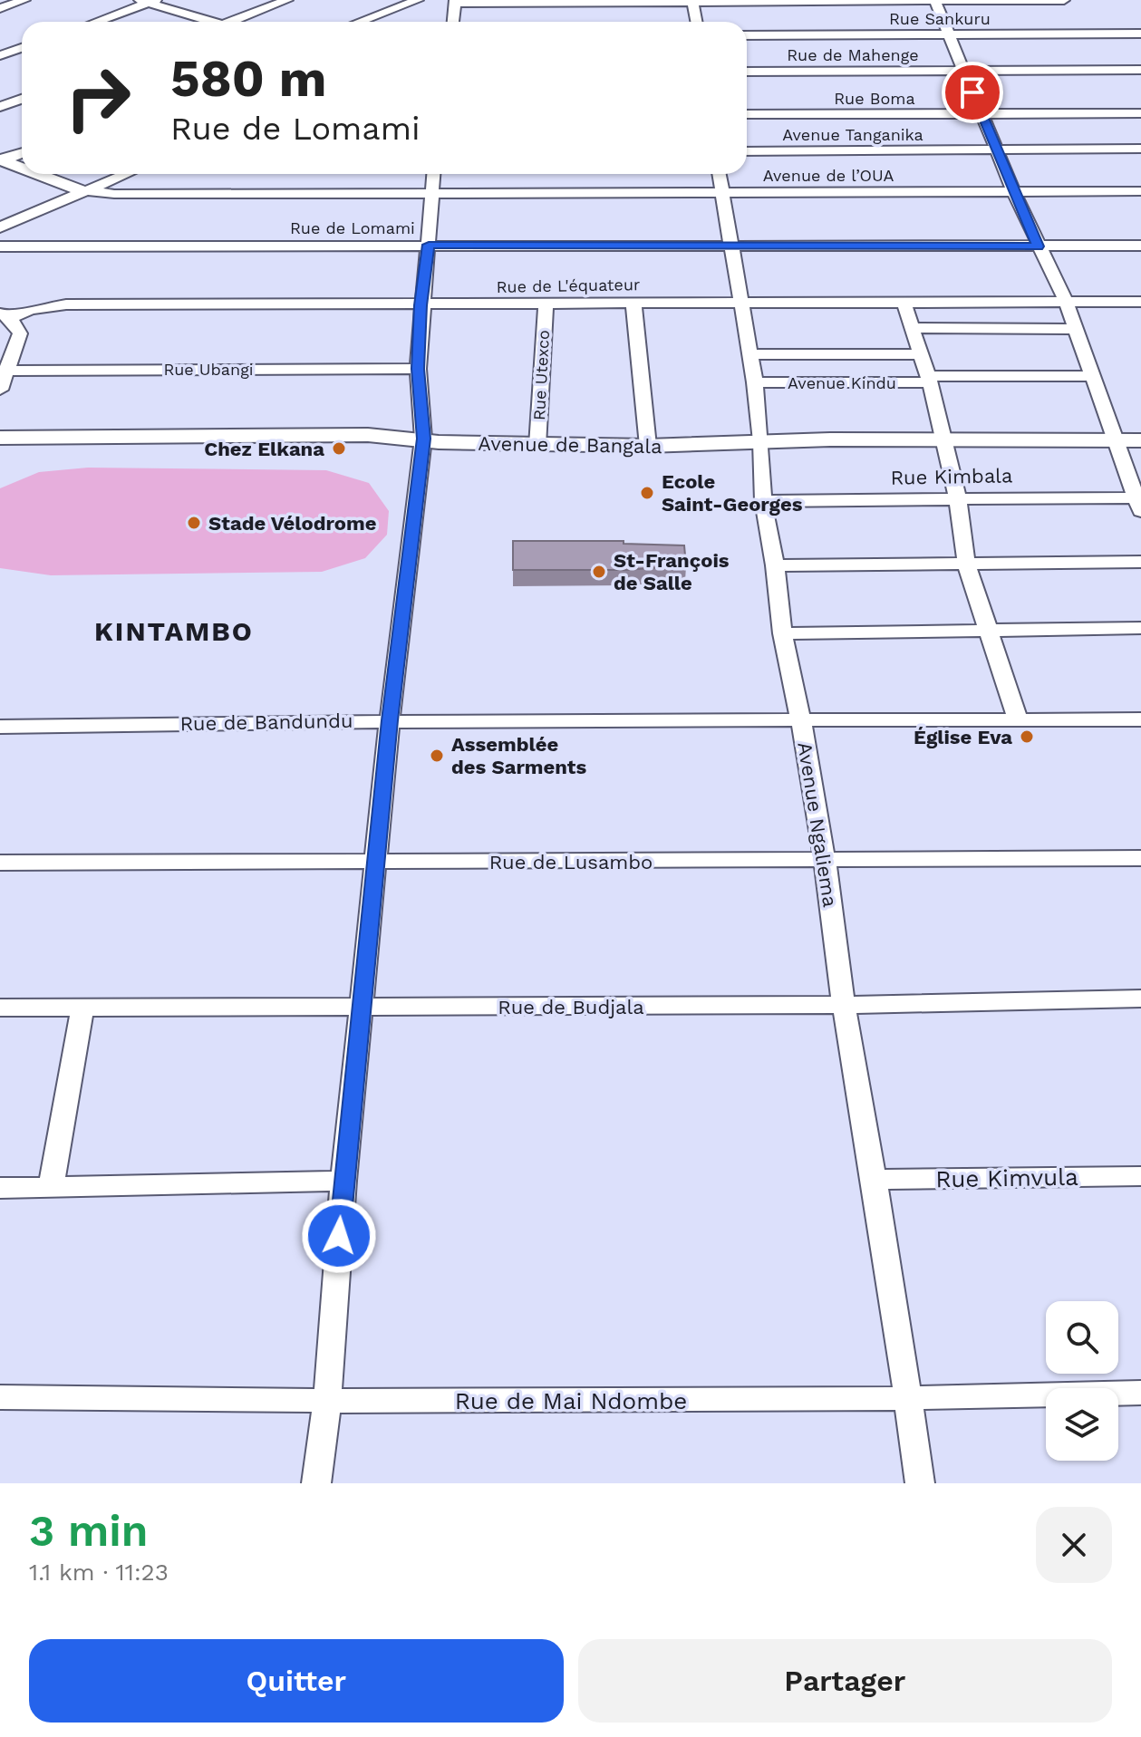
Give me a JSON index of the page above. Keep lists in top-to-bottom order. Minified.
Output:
{"streets":{"main road":["Avenue de Bangala"],"street":["Rue Sankuru","Rue de Mahenge","Rue Boma","Avenue Tanganika","Avenue de l’OUA","Rue de Lomami","Rue de L'équateur","Rue Ubangi","Rue Utexco","Avenue Kindu","Rue Kimbala","Rue de Bandundu","Avenue Ngaliema","Rue de Lusambo","Rue de Budjala","Rue Kimvula","Rue de Mai Ndombe"]},"crossings":[["Avenue de l’OUA","Avenue Ngaliema"],["Rue de Lomami","Avenue Ngaliema"],["Rue de L'équateur","Rue Utexco"],["Rue de L'équateur","Avenue Ngaliema"],["Rue Utexco","Avenue de Bangala"],["Avenue Kindu","Avenue Ngaliema"],["Avenue de Bangala","Avenue Ngaliema"],["Rue Kimbala","Avenue Ngaliema"],["Rue de Bandundu","Avenue Ngaliema"],["Avenue Ngaliema","Rue de Lusambo"],["Avenue Ngaliema","Rue de Budjala"],["Avenue Ngaliema","Rue Kimvula"],["Avenue Ngaliema","Rue de Mai Ndombe"]],"districts":["KINTAMBO"],"places":["Chez Elkana","Ecole Saint-Georges","Stade Vélodrome","St-François de Salle","Église Eva","Assemblée des Sarments"],"page":{"turn":["580 m","Rue de Lomami"],"heading":["3 min","1.1 km · 11:23"],"buttons":["Quitter","Partager"]}}
